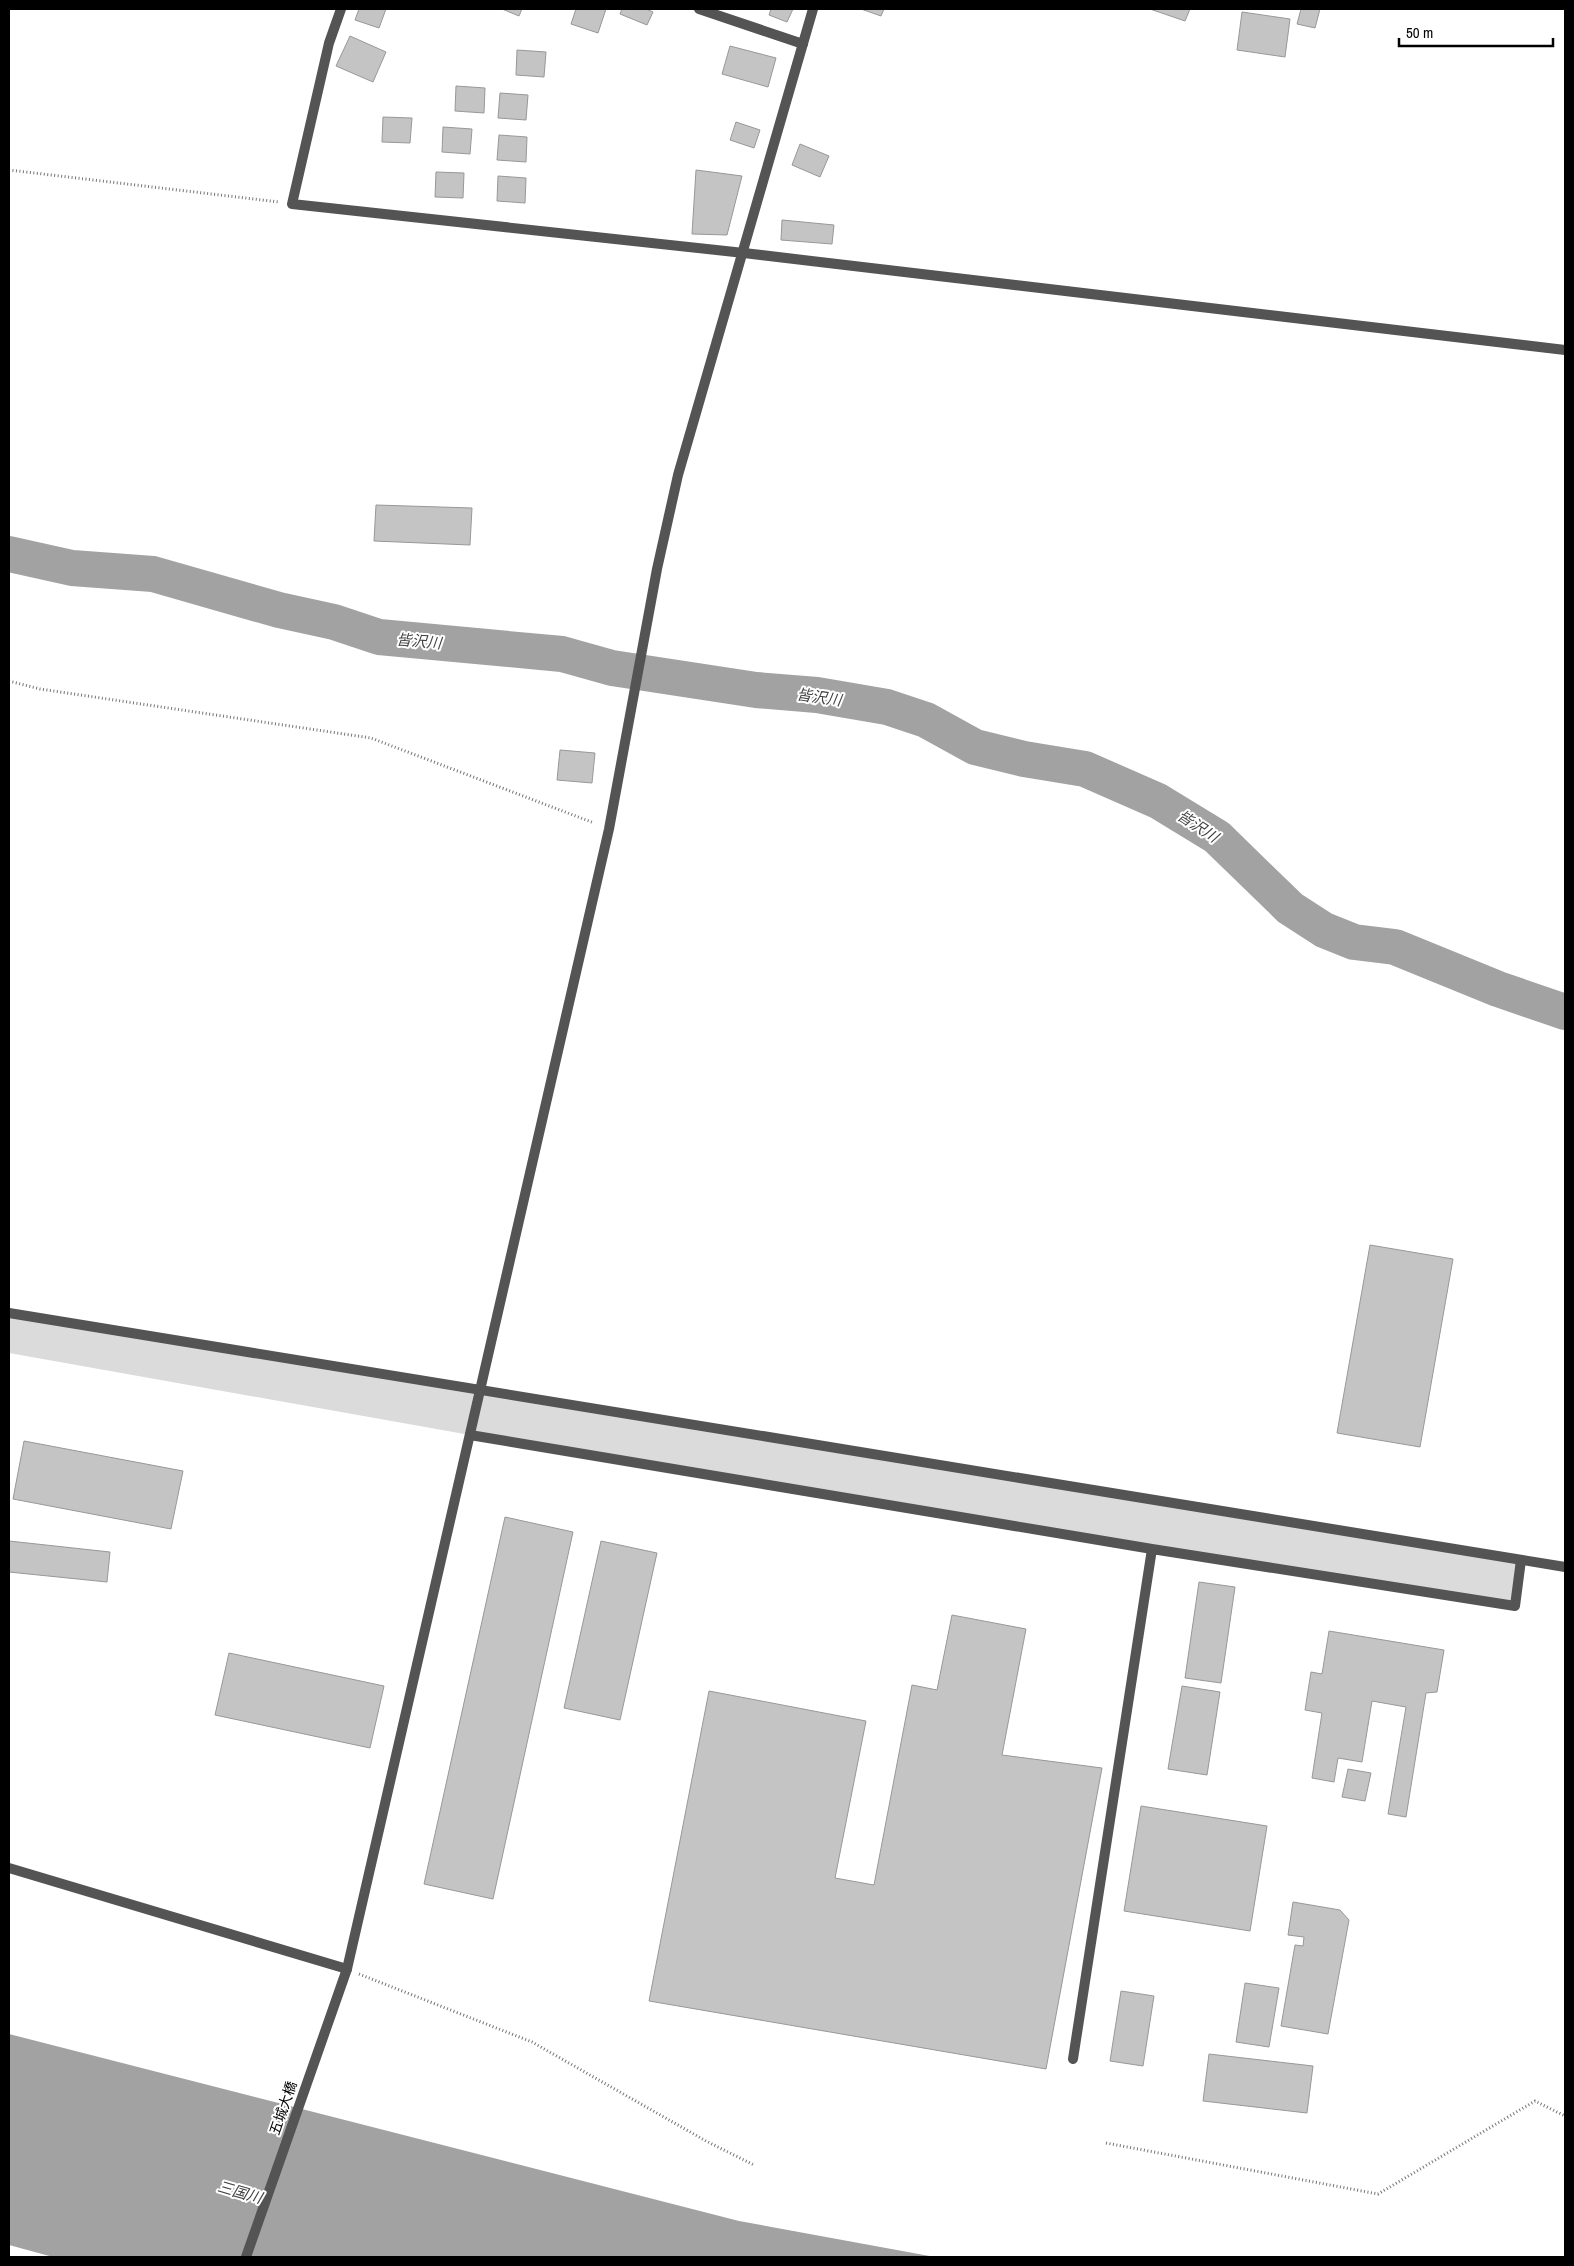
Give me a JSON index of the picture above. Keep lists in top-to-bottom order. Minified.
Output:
{"streets":{"street":["五城大橋"]},"water":["皆沢川","三国川"],"scale_bar":"50 m"}
